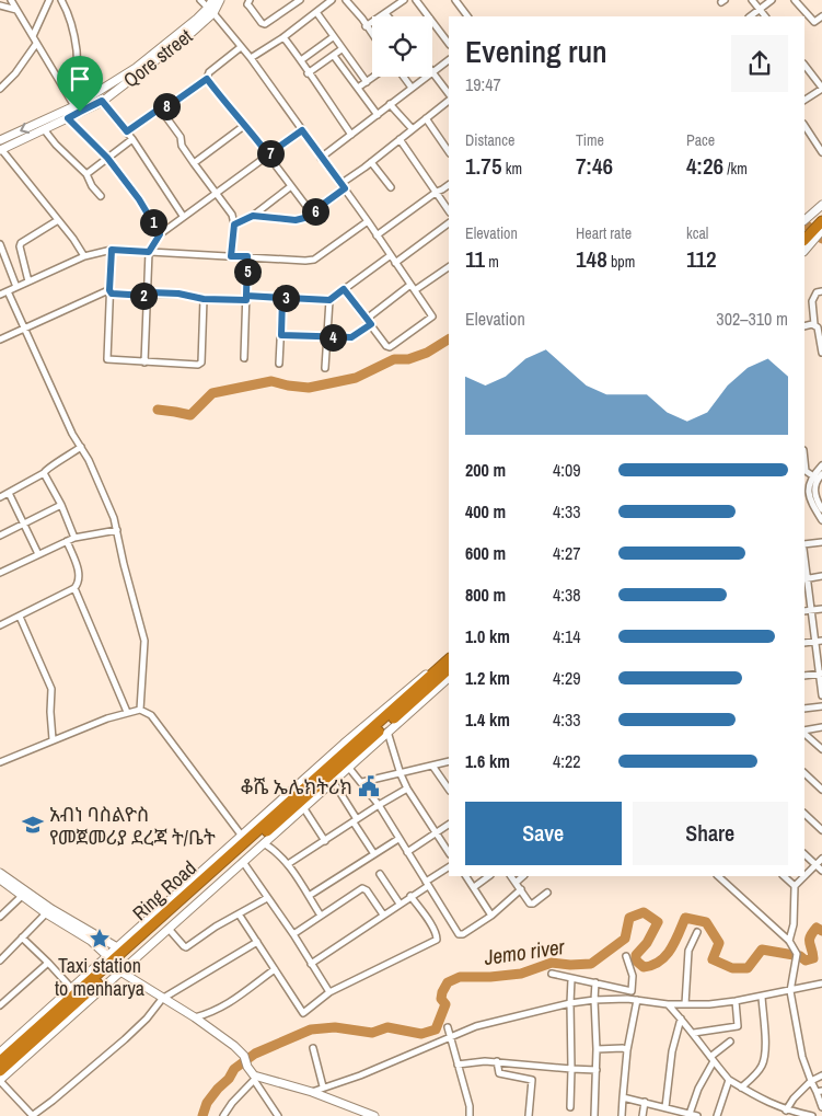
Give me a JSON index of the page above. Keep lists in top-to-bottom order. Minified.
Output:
{"streets":{"highway":["Ring Road"],"street":["Qore street"]},"water":["Jemo river"],"places":{"public building":["ቆሼ ኤሌክትሪክ"],"school or university":["አብነ ባስልዮስ የመጀመሪያ ደረጃ ት/ቤት"],"place":["Taxi station to menharya"]},"page":{"heading":["Evening run","19:47"],"pins":["8","7","6","1","5","2","3","4"],"stats":[["Distance","1.75 km"],["Time","7:46"],["Pace","4:26 /km"],["Elevation","11 m"],["Heart rate","148 bpm"],["kcal","112"]],"chart":["Elevation","302–310 m"],"list":[{"name":"200 m","note":"4:09"},{"name":"400 m","note":"4:33"},{"name":"600 m","note":"4:27"},{"name":"800 m","note":"4:38"},{"name":"1.0 km","note":"4:14"},{"name":"1.2 km","note":"4:29"},{"name":"1.4 km","note":"4:33"},{"name":"1.6 km","note":"4:22"}],"buttons":["Save","Share"]}}
